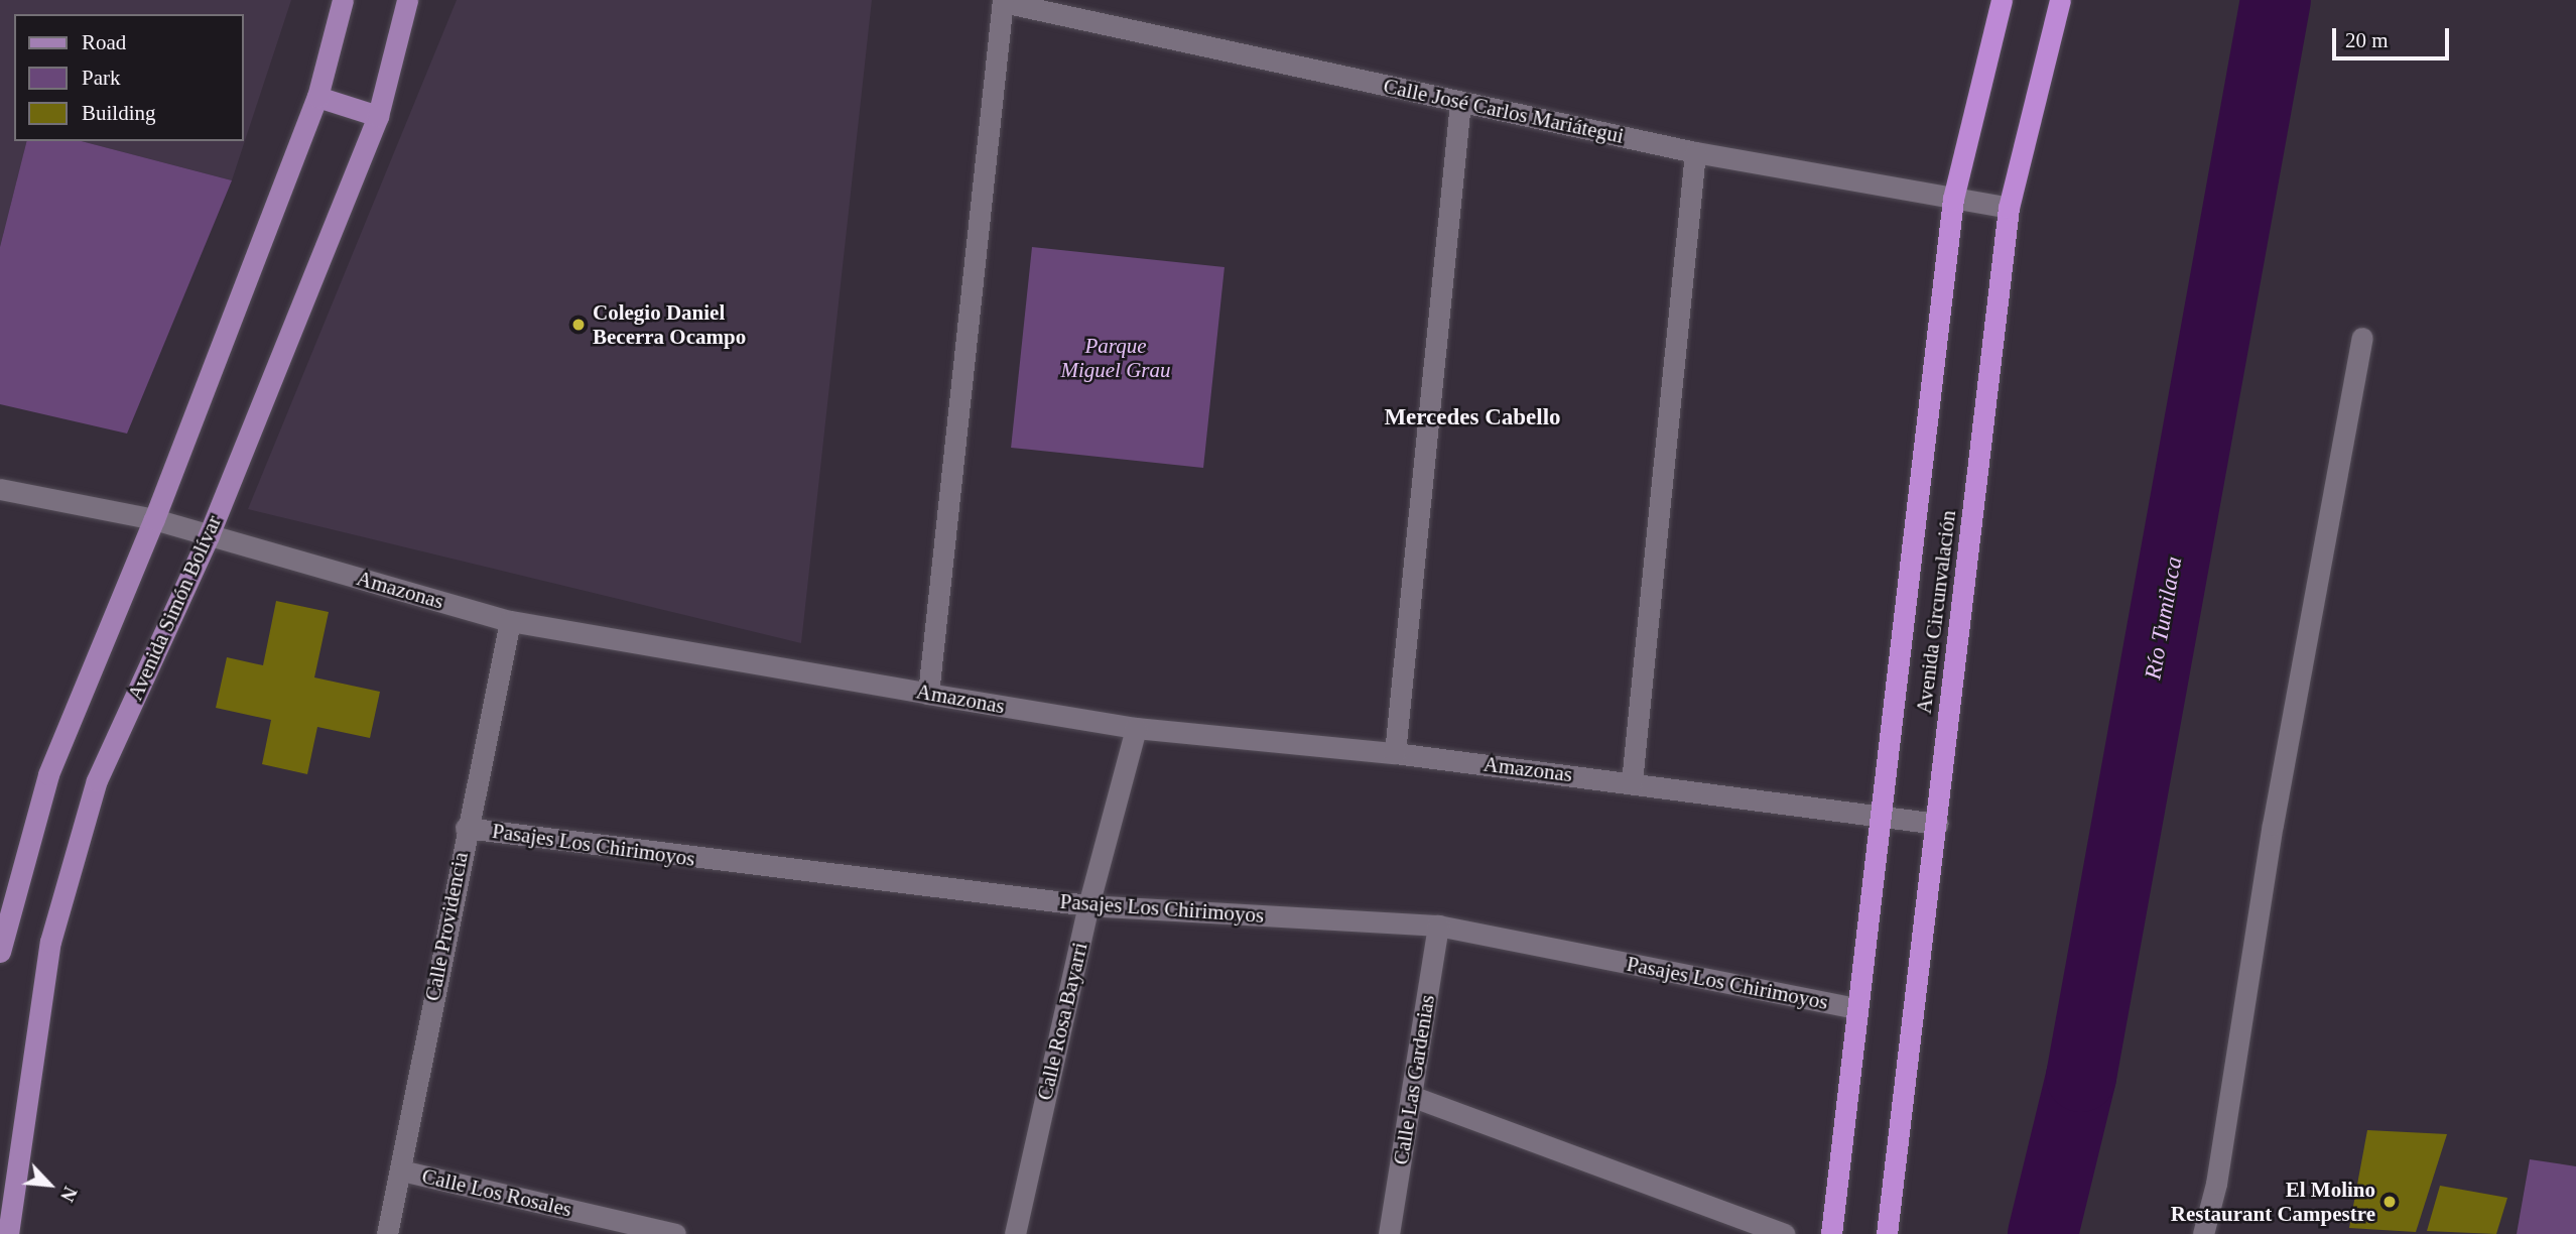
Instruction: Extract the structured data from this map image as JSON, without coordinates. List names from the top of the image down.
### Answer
{
  "streets": {
    "highway": ["Avenida Circunvalación"],
    "main road": ["Avenida Simón Bolívar"],
    "street": [
      "Calle José Carlos Mariátegui",
      "Amazonas",
      "Pasajes Los Chirimoyos",
      "Calle Providencia",
      "Calle Rosa Bayarri",
      "Calle Las Gardenias",
      "Calle Los Rosales"
    ]
  },
  "crossings": [
    ["Calle José Carlos Mariátegui", "Avenida Circunvalación"],
    ["Amazonas", "Avenida Simón Bolívar"],
    ["Amazonas", "Avenida Circunvalación"],
    ["Amazonas", "Calle Providencia"],
    ["Amazonas", "Calle Rosa Bayarri"],
    ["Avenida Circunvalación", "Pasajes Los Chirimoyos"],
    ["Pasajes Los Chirimoyos", "Calle Providencia"],
    ["Pasajes Los Chirimoyos", "Calle Rosa Bayarri"],
    ["Pasajes Los Chirimoyos", "Calle Las Gardenias"],
    ["Calle Providencia", "Calle Los Rosales"]
  ],
  "districts": ["Mercedes Cabello"],
  "water": ["Río Tumilaca"],
  "parks": ["Parque Miguel Grau"],
  "places": ["Colegio Daniel Becerra Ocampo", "El Molino Restaurant Campestre"],
  "legend": ["Road", "Park", "Building"],
  "scale_bar": "20 m",
  "north": "bottom right"
}
